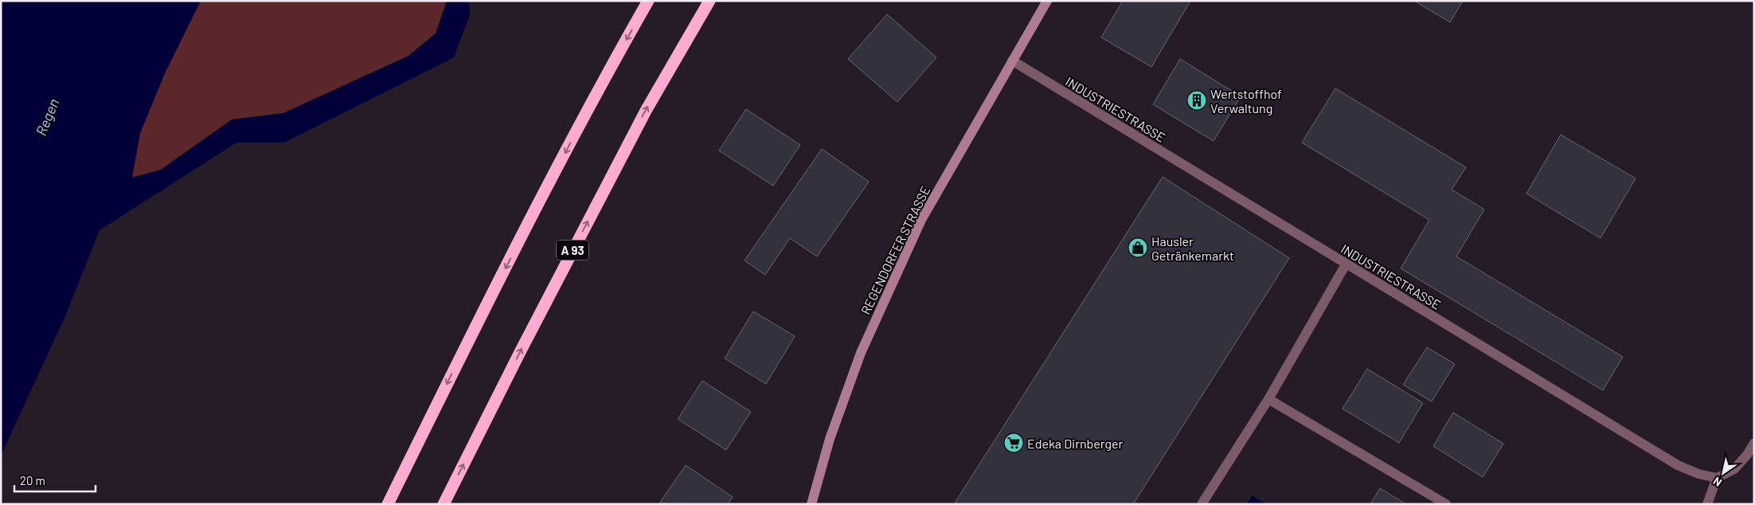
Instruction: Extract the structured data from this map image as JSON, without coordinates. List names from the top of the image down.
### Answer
{
  "streets": {
    "highway": ["A 93"],
    "street": ["INDUSTRIESTRASSE", "REGENDORFER STRASSE"]
  },
  "crossings": [
    ["INDUSTRIESTRASSE", "REGENDORFER STRASSE"]
  ],
  "water": ["Regen"],
  "places": {
    "building": ["Wertstoffhof Verwaltung"],
    "shop": ["Hausler Getränkemarkt"],
    "supermarket": ["Edeka Dirnberger"]
  },
  "scale_bar": "20 m",
  "north": "bottom left"
}
